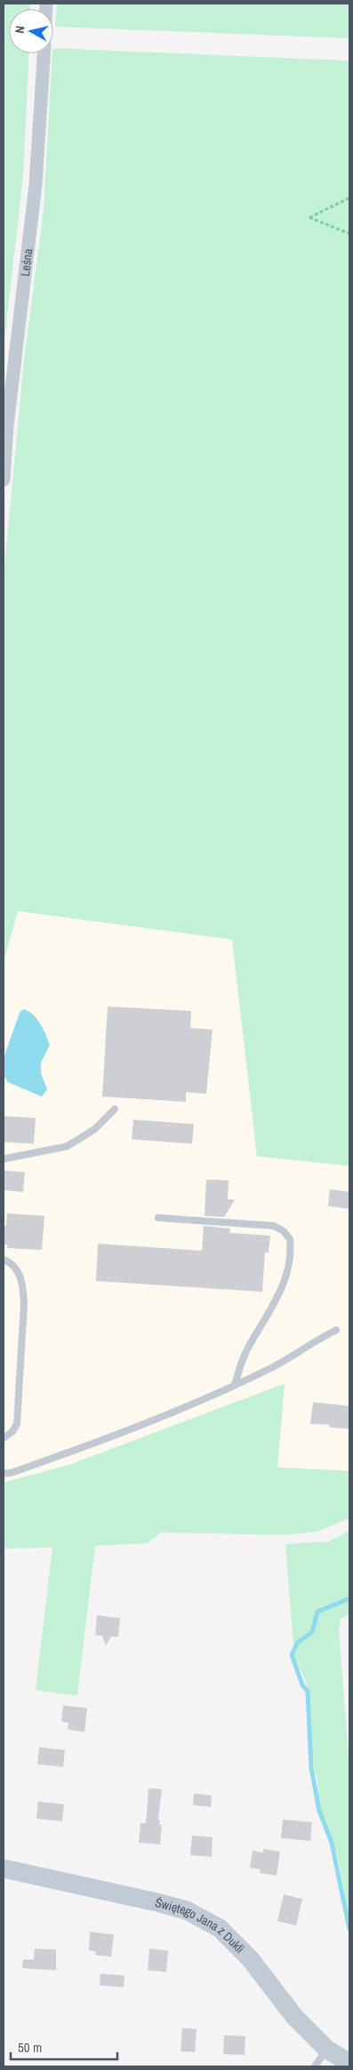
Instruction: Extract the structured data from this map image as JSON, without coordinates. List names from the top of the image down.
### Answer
{
  "streets": {
    "main road": ["Świętego Jana z Dukli"],
    "street": ["Leśna"]
  },
  "scale_bar": "50 m",
  "north": "left"
}
